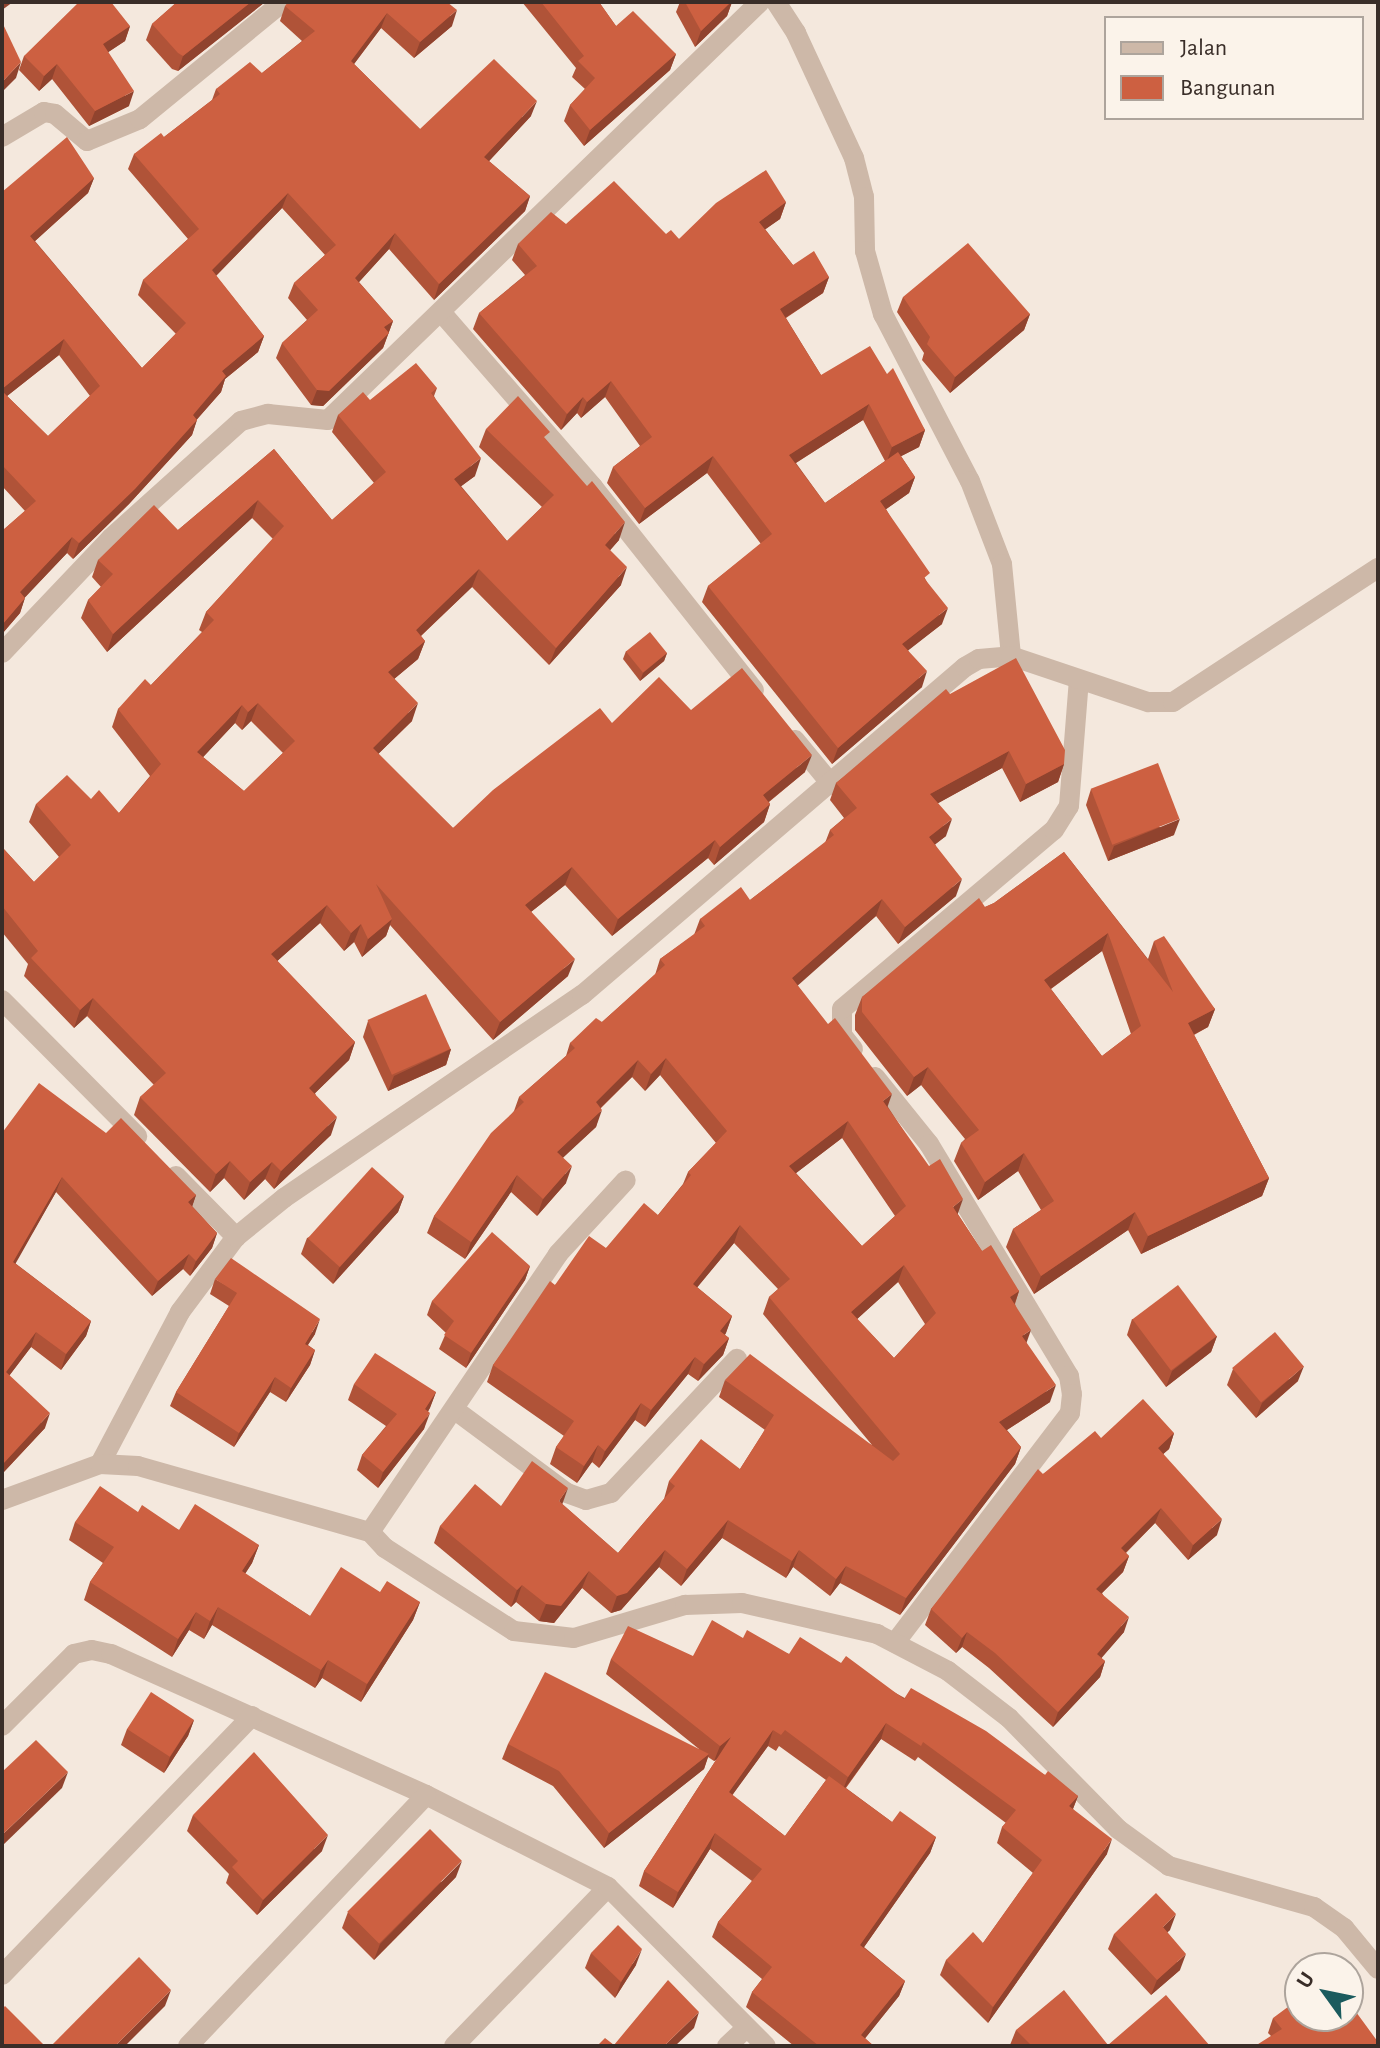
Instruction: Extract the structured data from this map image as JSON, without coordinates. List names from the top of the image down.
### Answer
{
  "legend": ["Jalan", "Bangunan"],
  "north": "top left"
}
